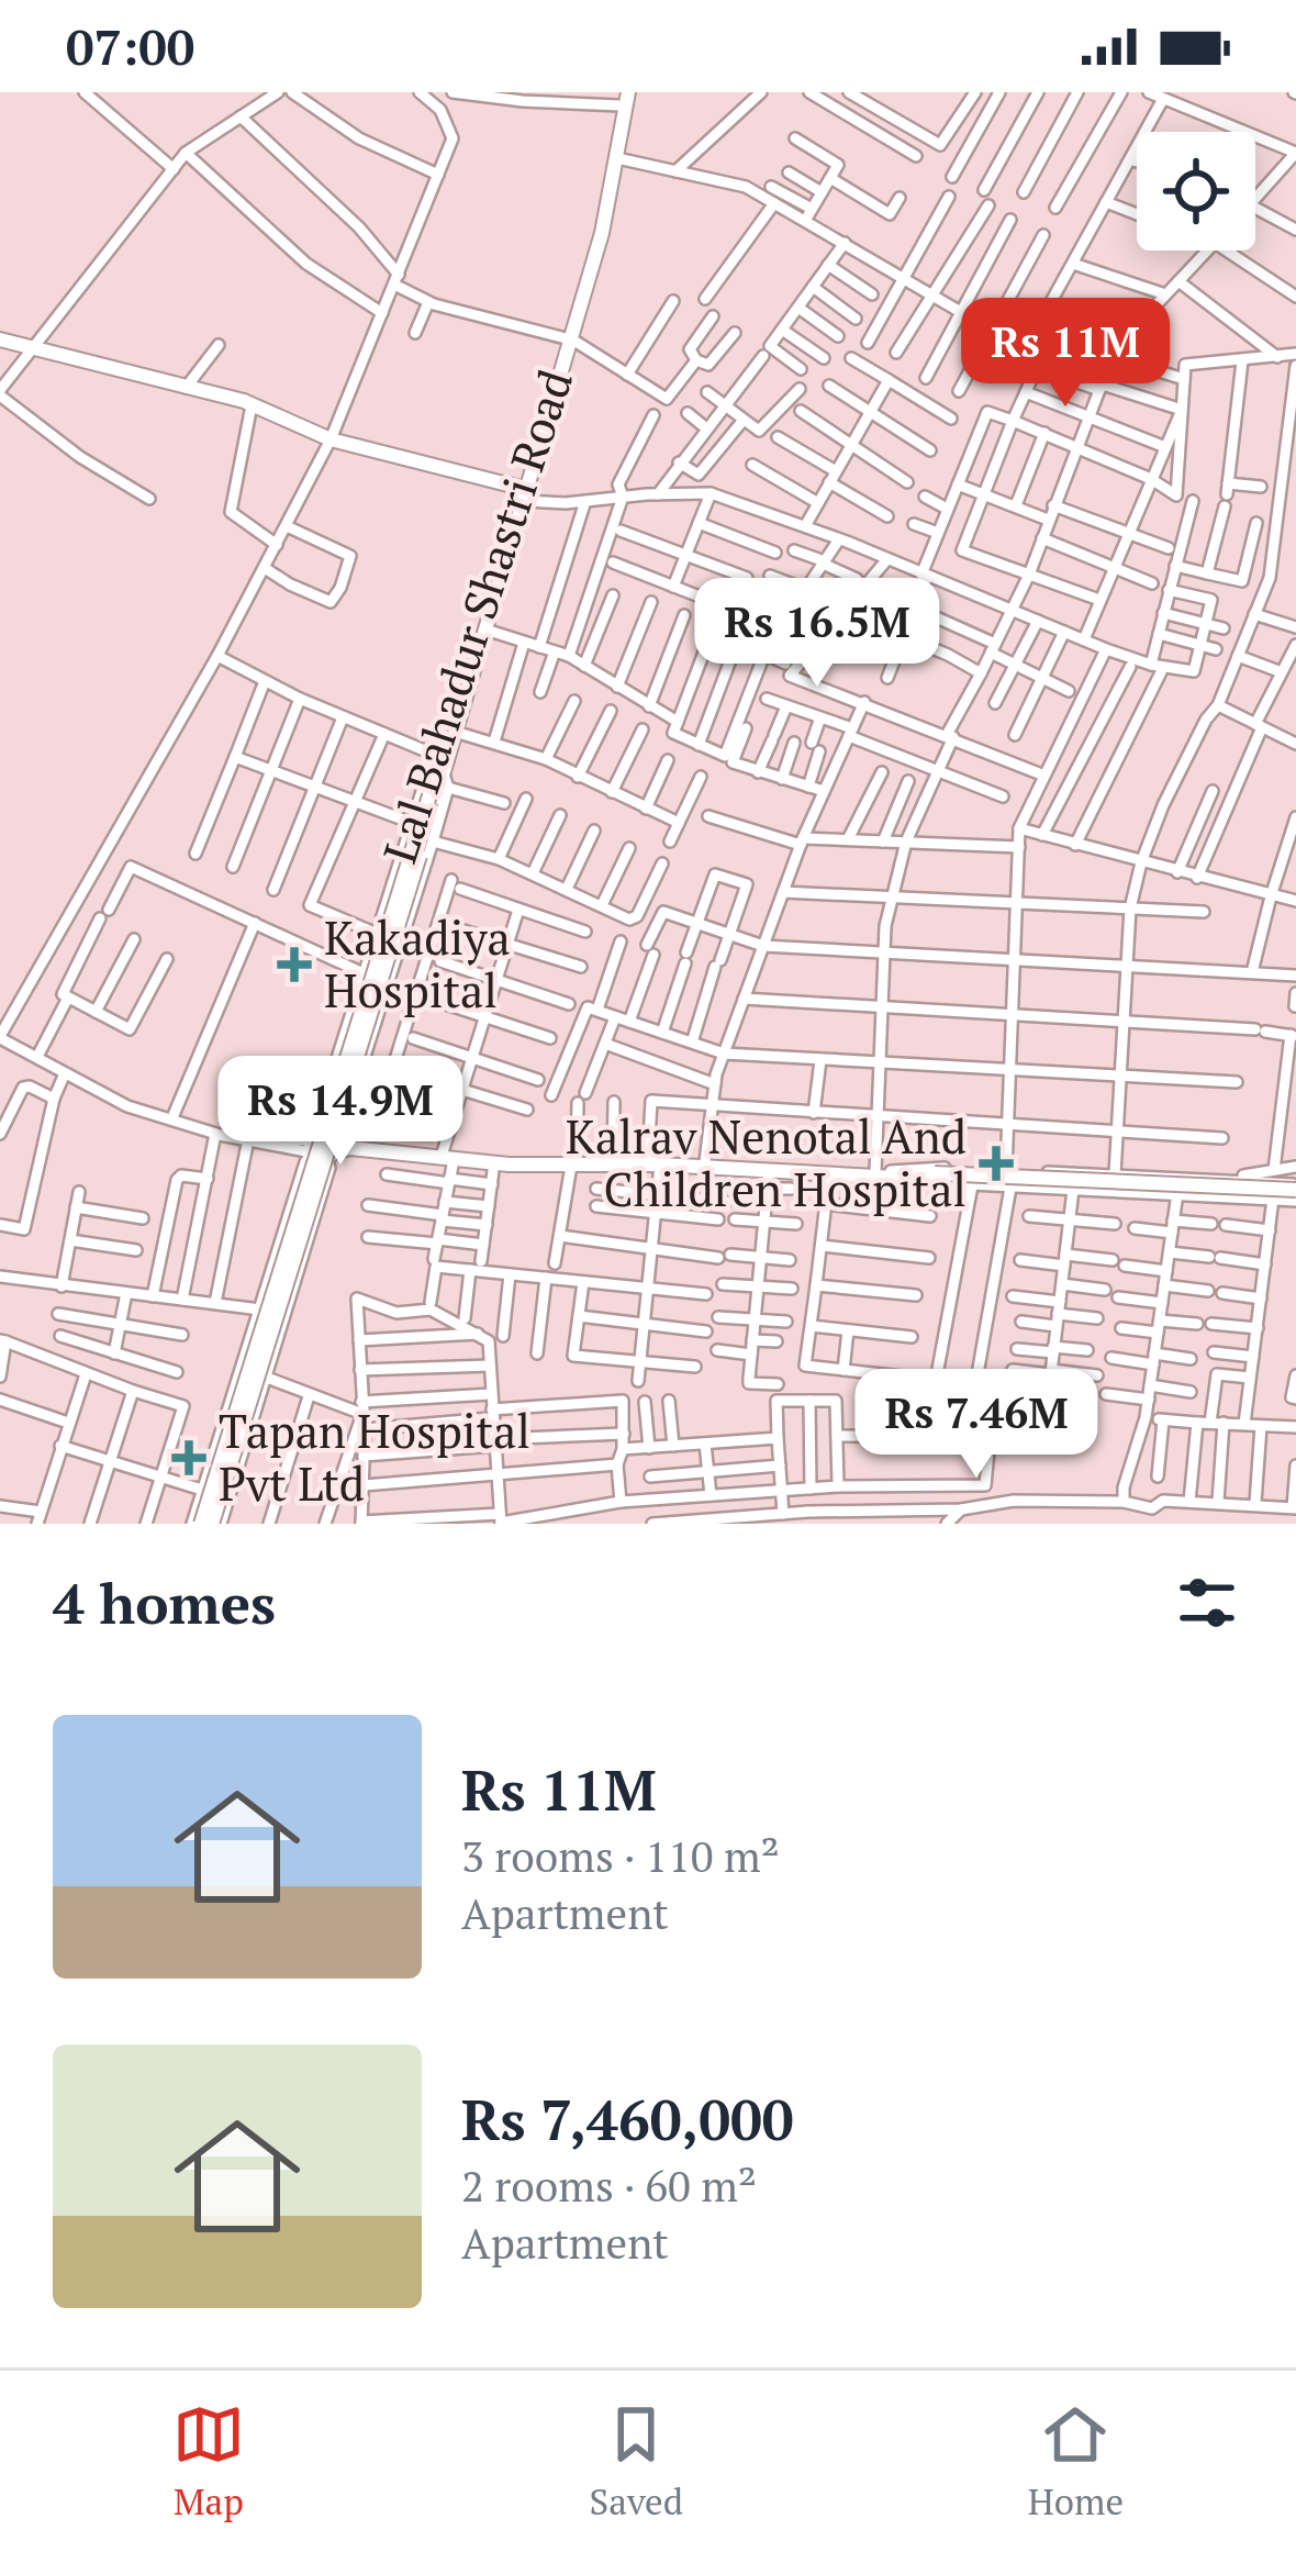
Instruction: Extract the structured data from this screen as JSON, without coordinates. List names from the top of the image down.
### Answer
{
  "streets": {
    "main road": ["Lal Bahadur Shastri Road"]
  },
  "places": {
    "health": ["Kakadiya Hospital", "Kalrav Nenotal And Children Hospital", "Tapan Hospital Pvt Ltd"]
  },
  "page": {
    "status": "07:00",
    "price": [
      "Rs 11M",
      "Rs 16.5M",
      "Rs 14.9M",
      "Rs 7.46M"
    ],
    "heading": "4 homes",
    "list": [
      {
        "name": "Rs 11M",
        "note": "3 rooms · 110 m² · Apartment"
      },
      {
        "name": "Rs 7,460,000",
        "note": "2 rooms · 60 m² · Apartment"
      }
    ],
    "tabs": ["Map", "Saved", "Home"]
  }
}
